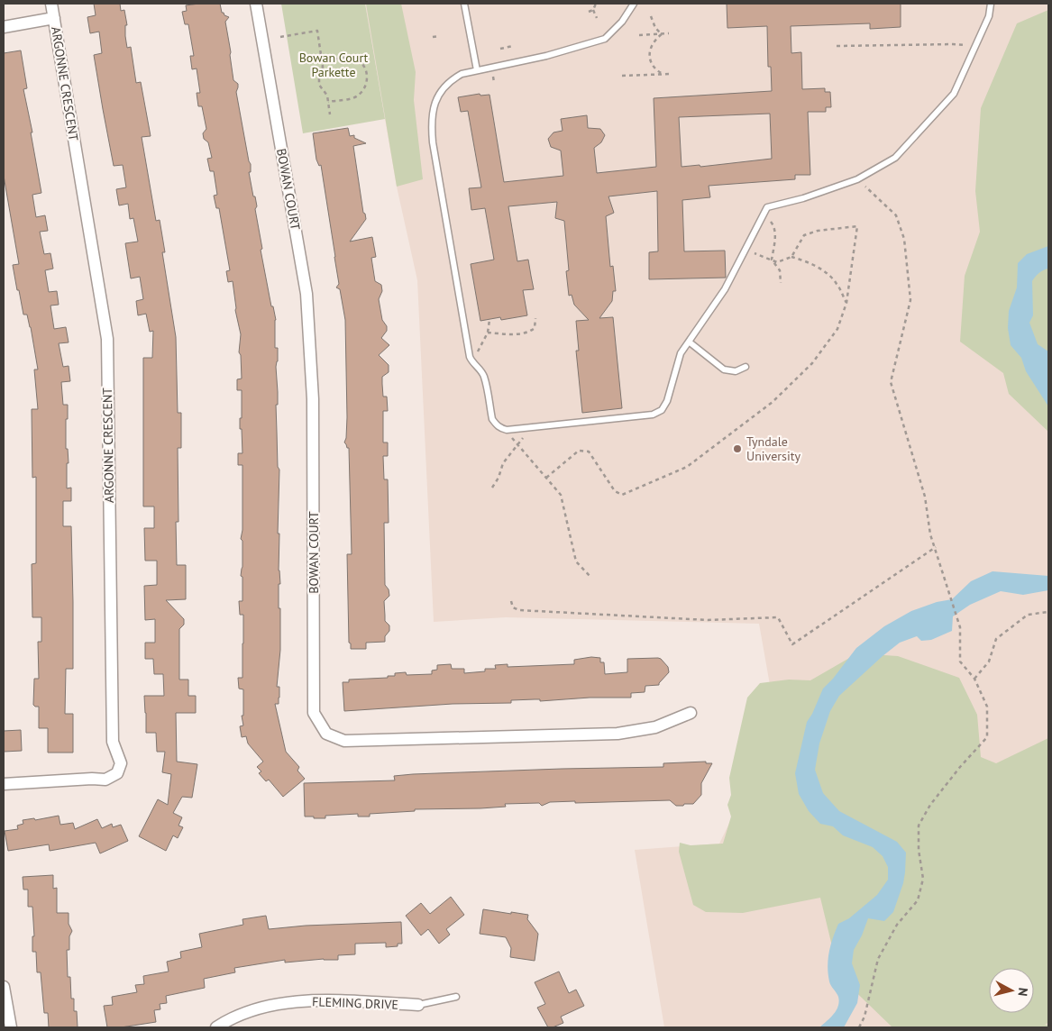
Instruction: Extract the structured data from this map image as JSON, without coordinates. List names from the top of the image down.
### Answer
{
  "streets": {
    "street": ["ARGONNE CRESCENT", "BOWAN COURT", "FLEMING DRIVE"]
  },
  "parks": ["Bowan Court Parkette"],
  "places": ["Tyndale University"],
  "north": "right"
}
